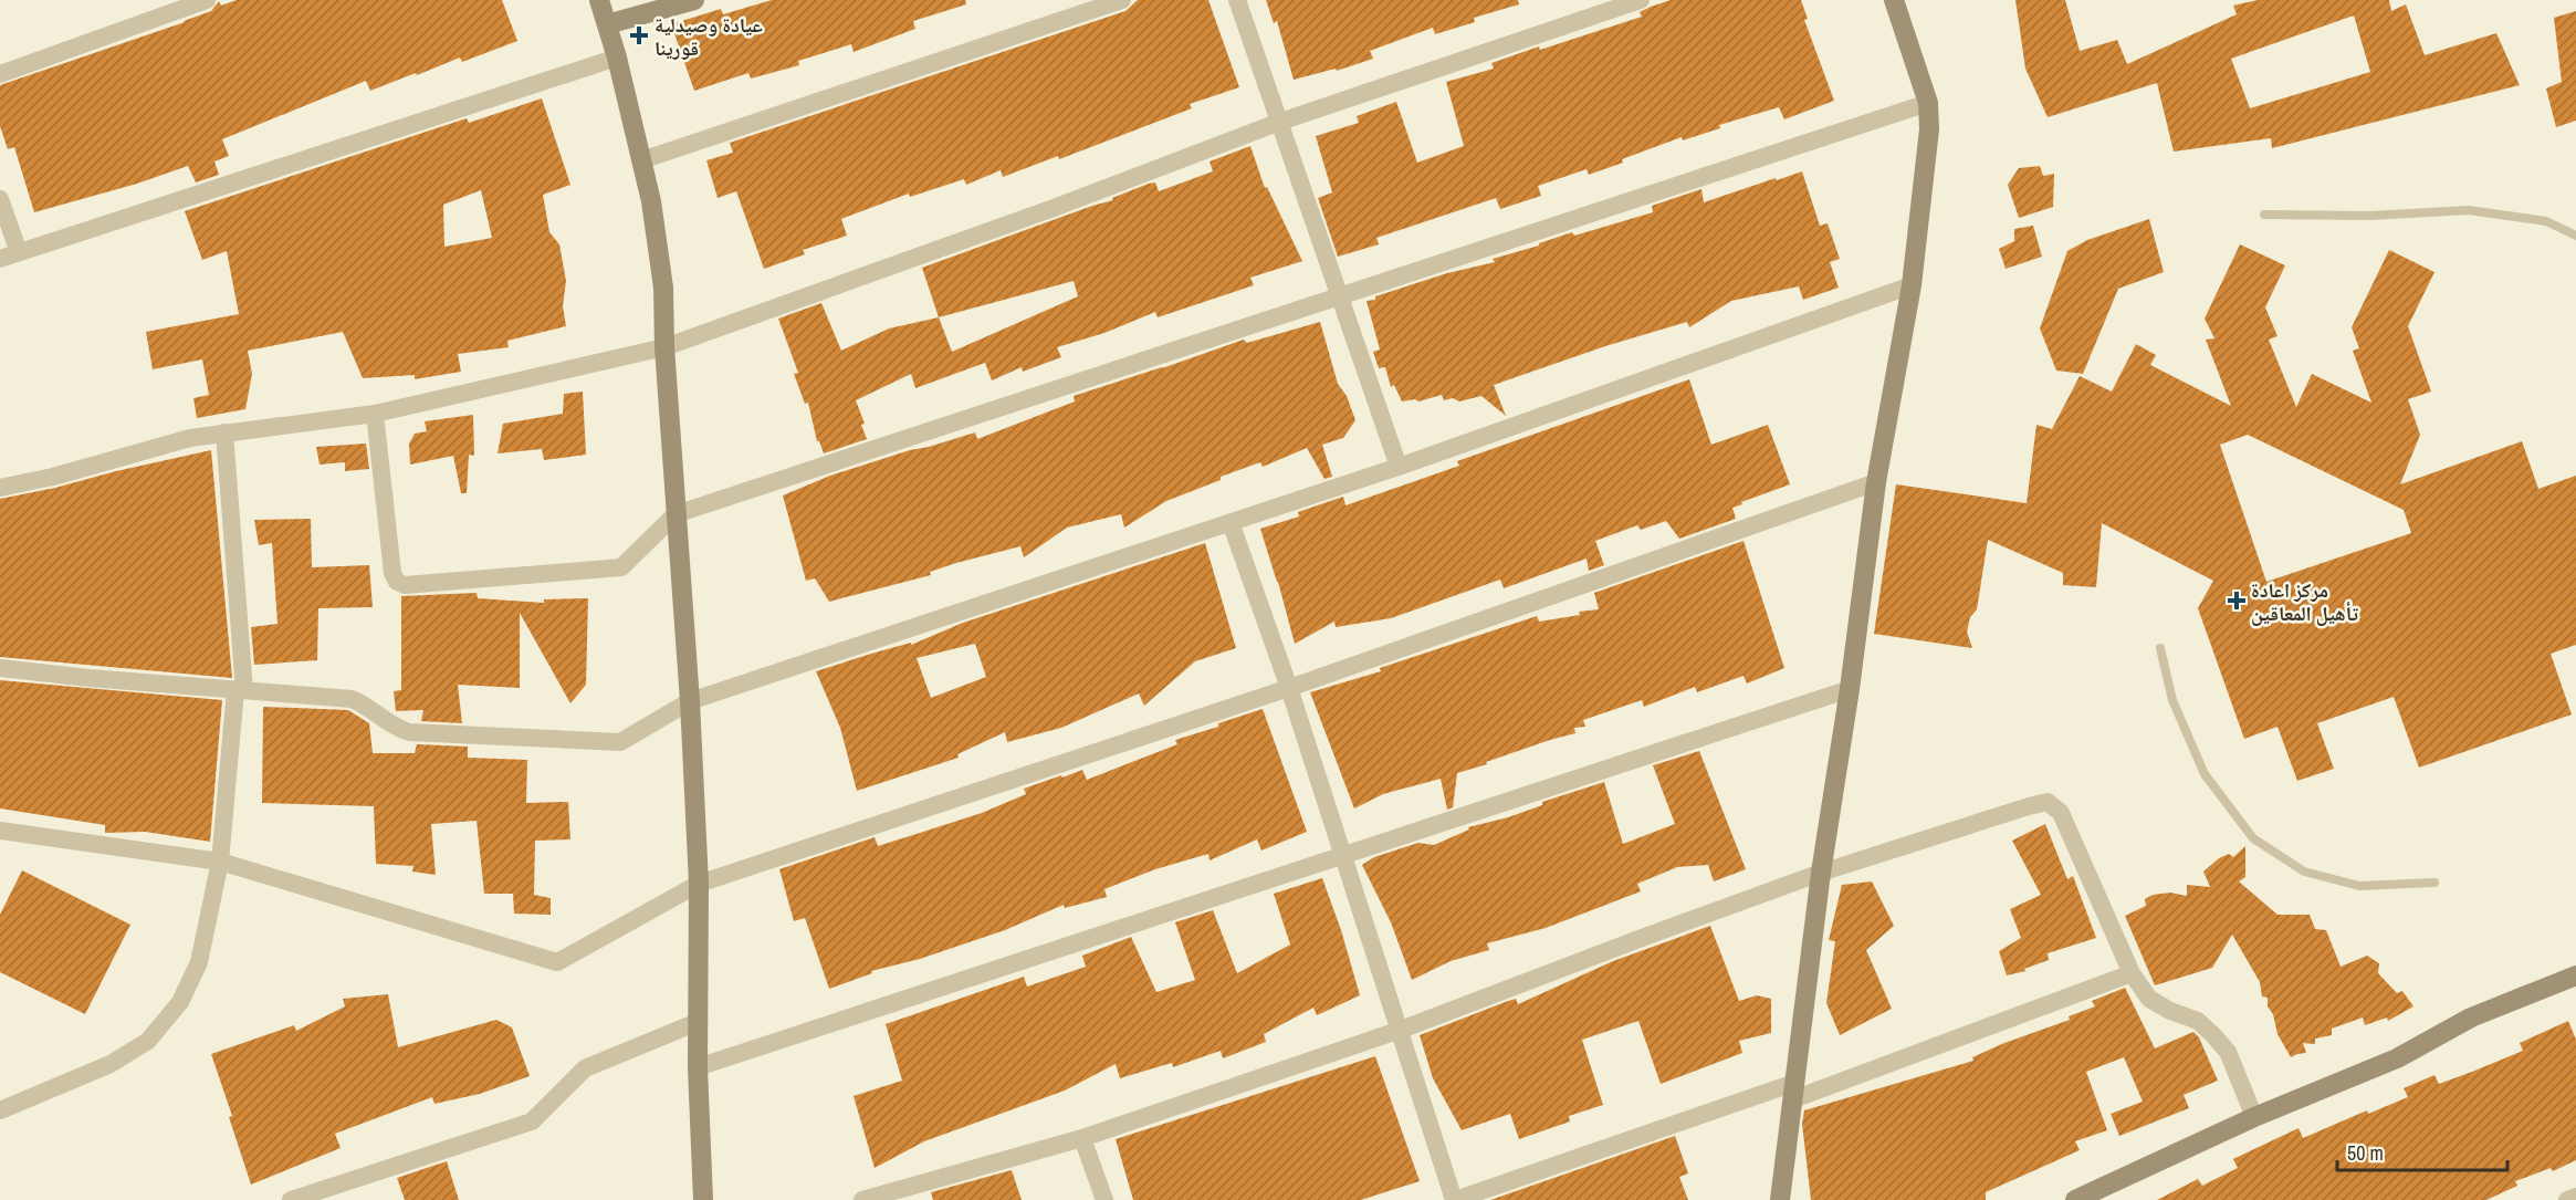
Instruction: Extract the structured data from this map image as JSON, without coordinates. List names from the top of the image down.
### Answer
{
  "places": {
    "health": ["عيادة وصيدلية قورينا", "مركز اعادة تأهيل المعاقين"]
  },
  "scale_bar": "50 m"
}
